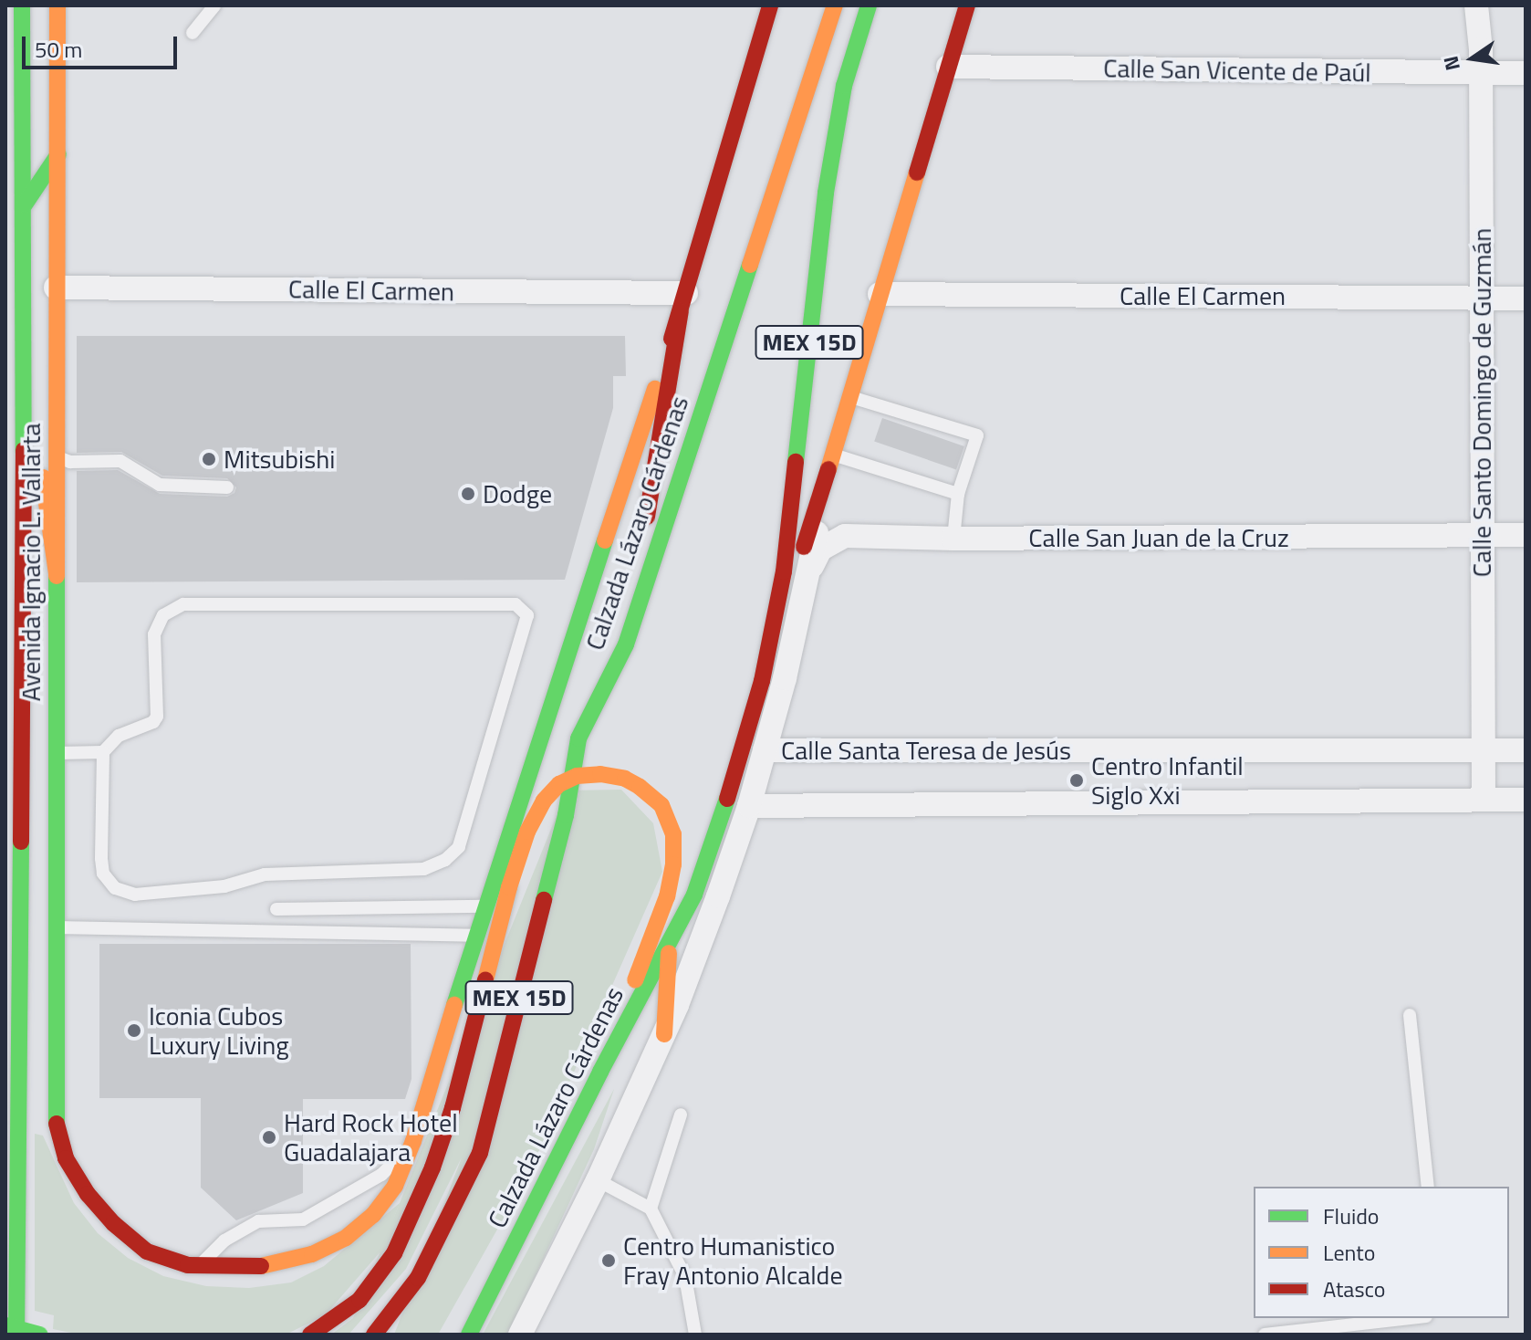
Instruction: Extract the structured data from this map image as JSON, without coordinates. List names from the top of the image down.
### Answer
{
  "streets": {
    "main road": ["MEX 15D", "Calzada Lázaro Cárdenas", "Avenida Ignacio L. Vallarta"],
    "street": [
      "Calle San Vicente de Paúl",
      "Calle El Carmen",
      "Calle Santo Domingo de Guzmán",
      "Calle San Juan de la Cruz",
      "Calle Santa Teresa de Jesús"
    ]
  },
  "crossings": [
    ["Calle San Vicente de Paúl", "Calle Santo Domingo de Guzmán"],
    ["Calle El Carmen", "Calle Santo Domingo de Guzmán"],
    ["Calle El Carmen", "Avenida Ignacio L. Vallarta"],
    ["Calle Santo Domingo de Guzmán", "Calle San Juan de la Cruz"],
    ["Calle Santo Domingo de Guzmán", "Calle Santa Teresa de Jesús"]
  ],
  "places": [
    "Mitsubishi",
    "Dodge",
    "Centro Infantil Siglo Xxi",
    "Iconia Cubos Luxury Living",
    "Hard Rock Hotel Guadalajara",
    "Centro Humanistico Fray Antonio Alcalde"
  ],
  "legend": ["Fluido", "Lento", "Atasco"],
  "scale_bar": "50 m",
  "north": "left"
}
